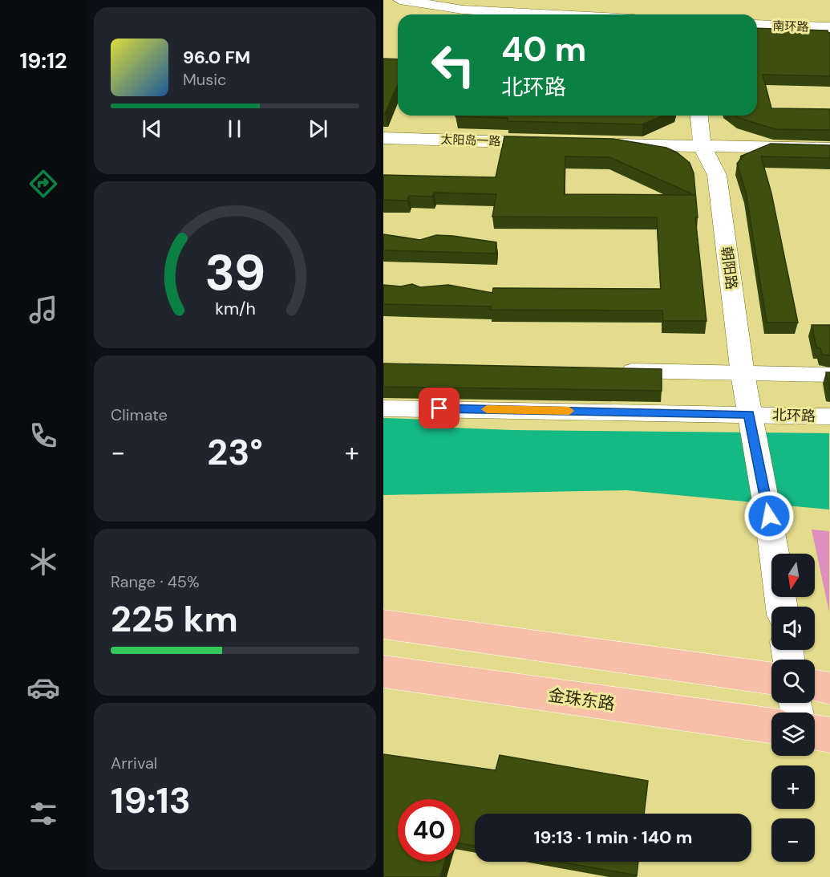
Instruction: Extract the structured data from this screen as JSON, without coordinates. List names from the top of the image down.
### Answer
{
  "streets": {
    "highway": ["金珠东路"],
    "street": [
      "南环路",
      "太阳岛一路",
      "朝阳路",
      "北环路"
    ]
  },
  "crossings": [
    ["朝阳路", "北环路"]
  ],
  "north": "bottom",
  "page": {
    "tabs": "19:12",
    "turn": ["40 m", "北环路"],
    "song": ["96.0 FM", "Music"],
    "tile": [
      "Climate",
      ["Range · 45%", "225 km"],
      ["Arrival", "19:13"]
    ],
    "heat": ["−", "23°", "+"],
    "map_buttons": ["+", "−"],
    "limit": "40",
    "trip": "19:13 · 1 min · 140 m",
    "gauge": ["39", "km/h"]
  }
}
